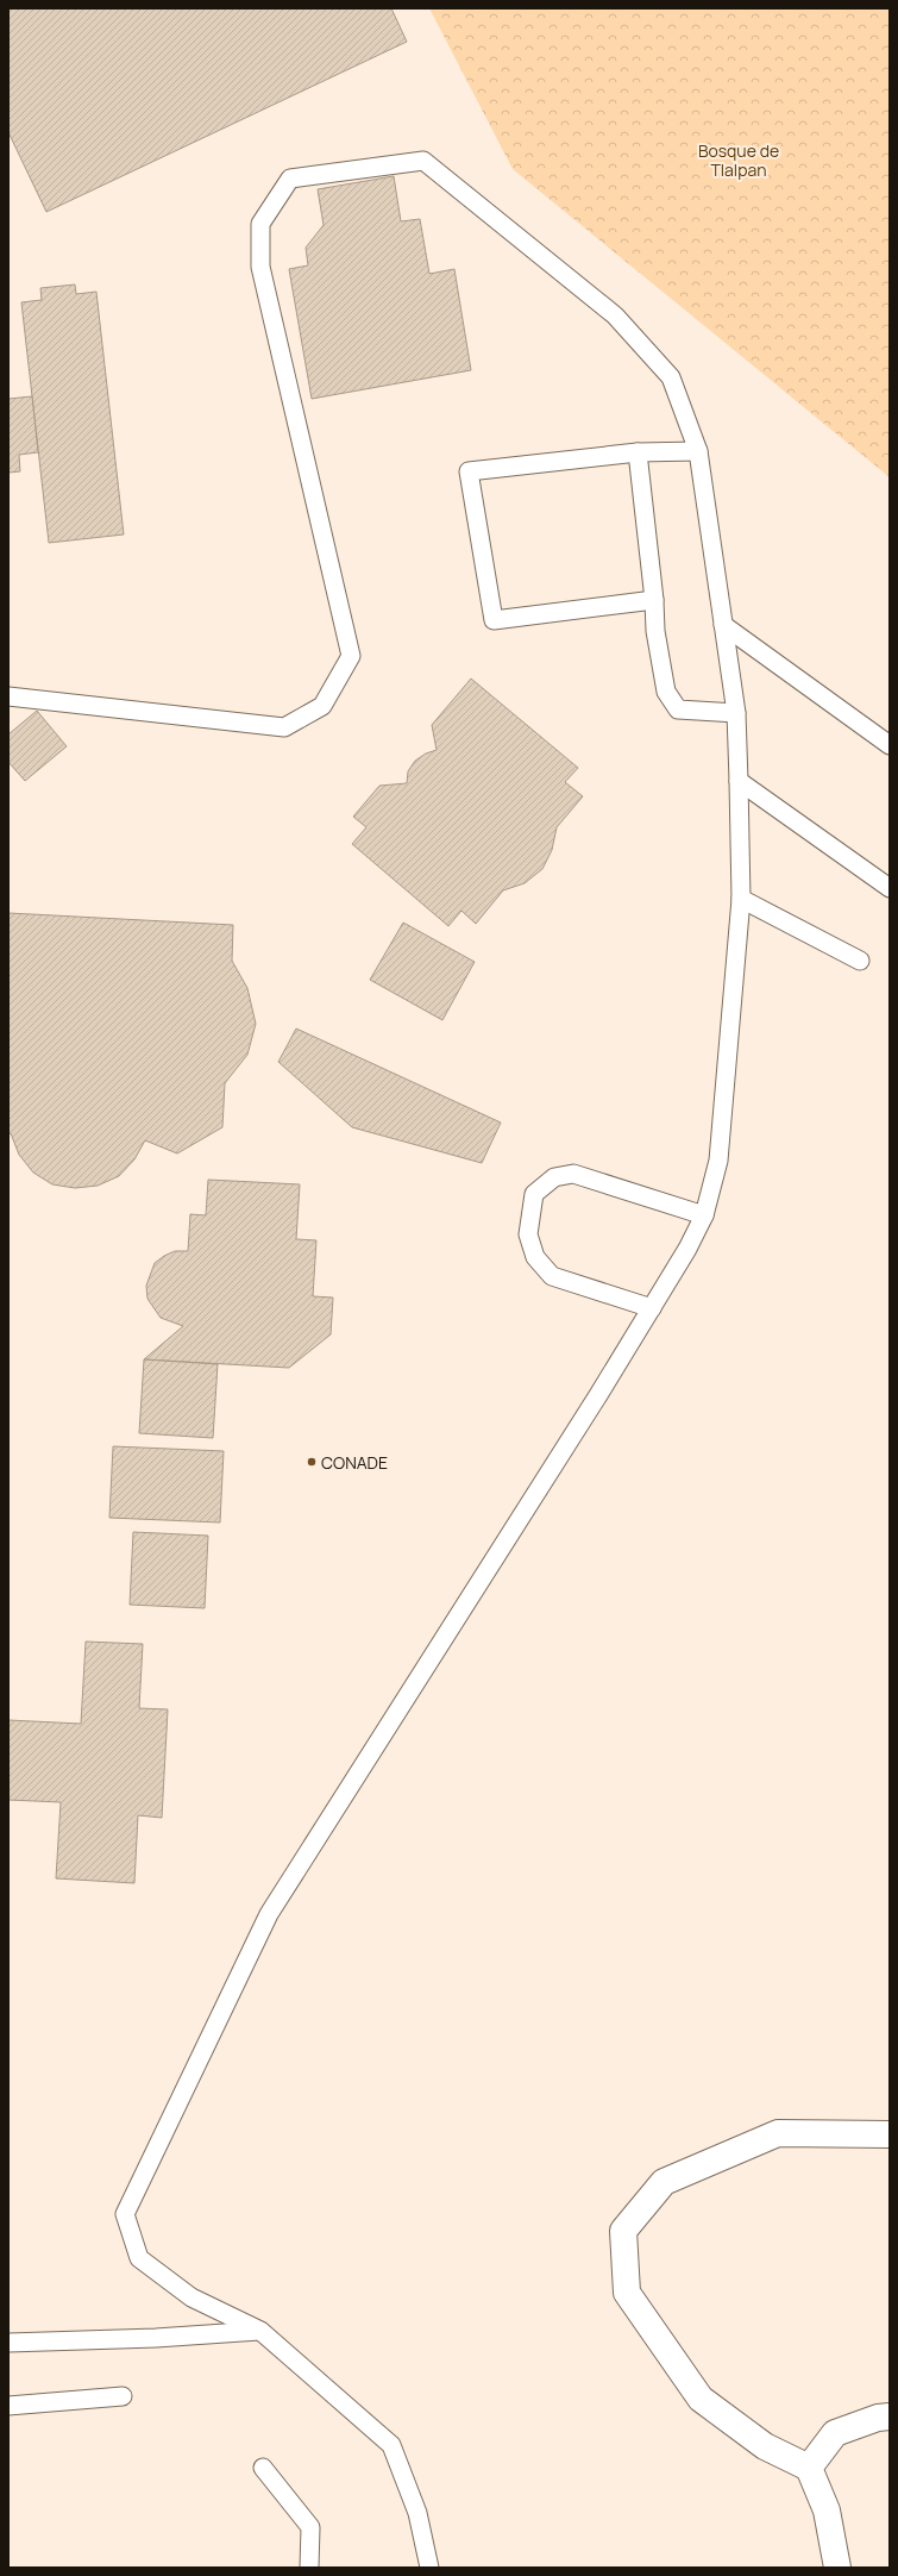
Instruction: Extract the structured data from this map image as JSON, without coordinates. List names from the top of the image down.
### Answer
{
  "parks": ["Bosque de Tlalpan"],
  "places": ["CONADE"]
}
